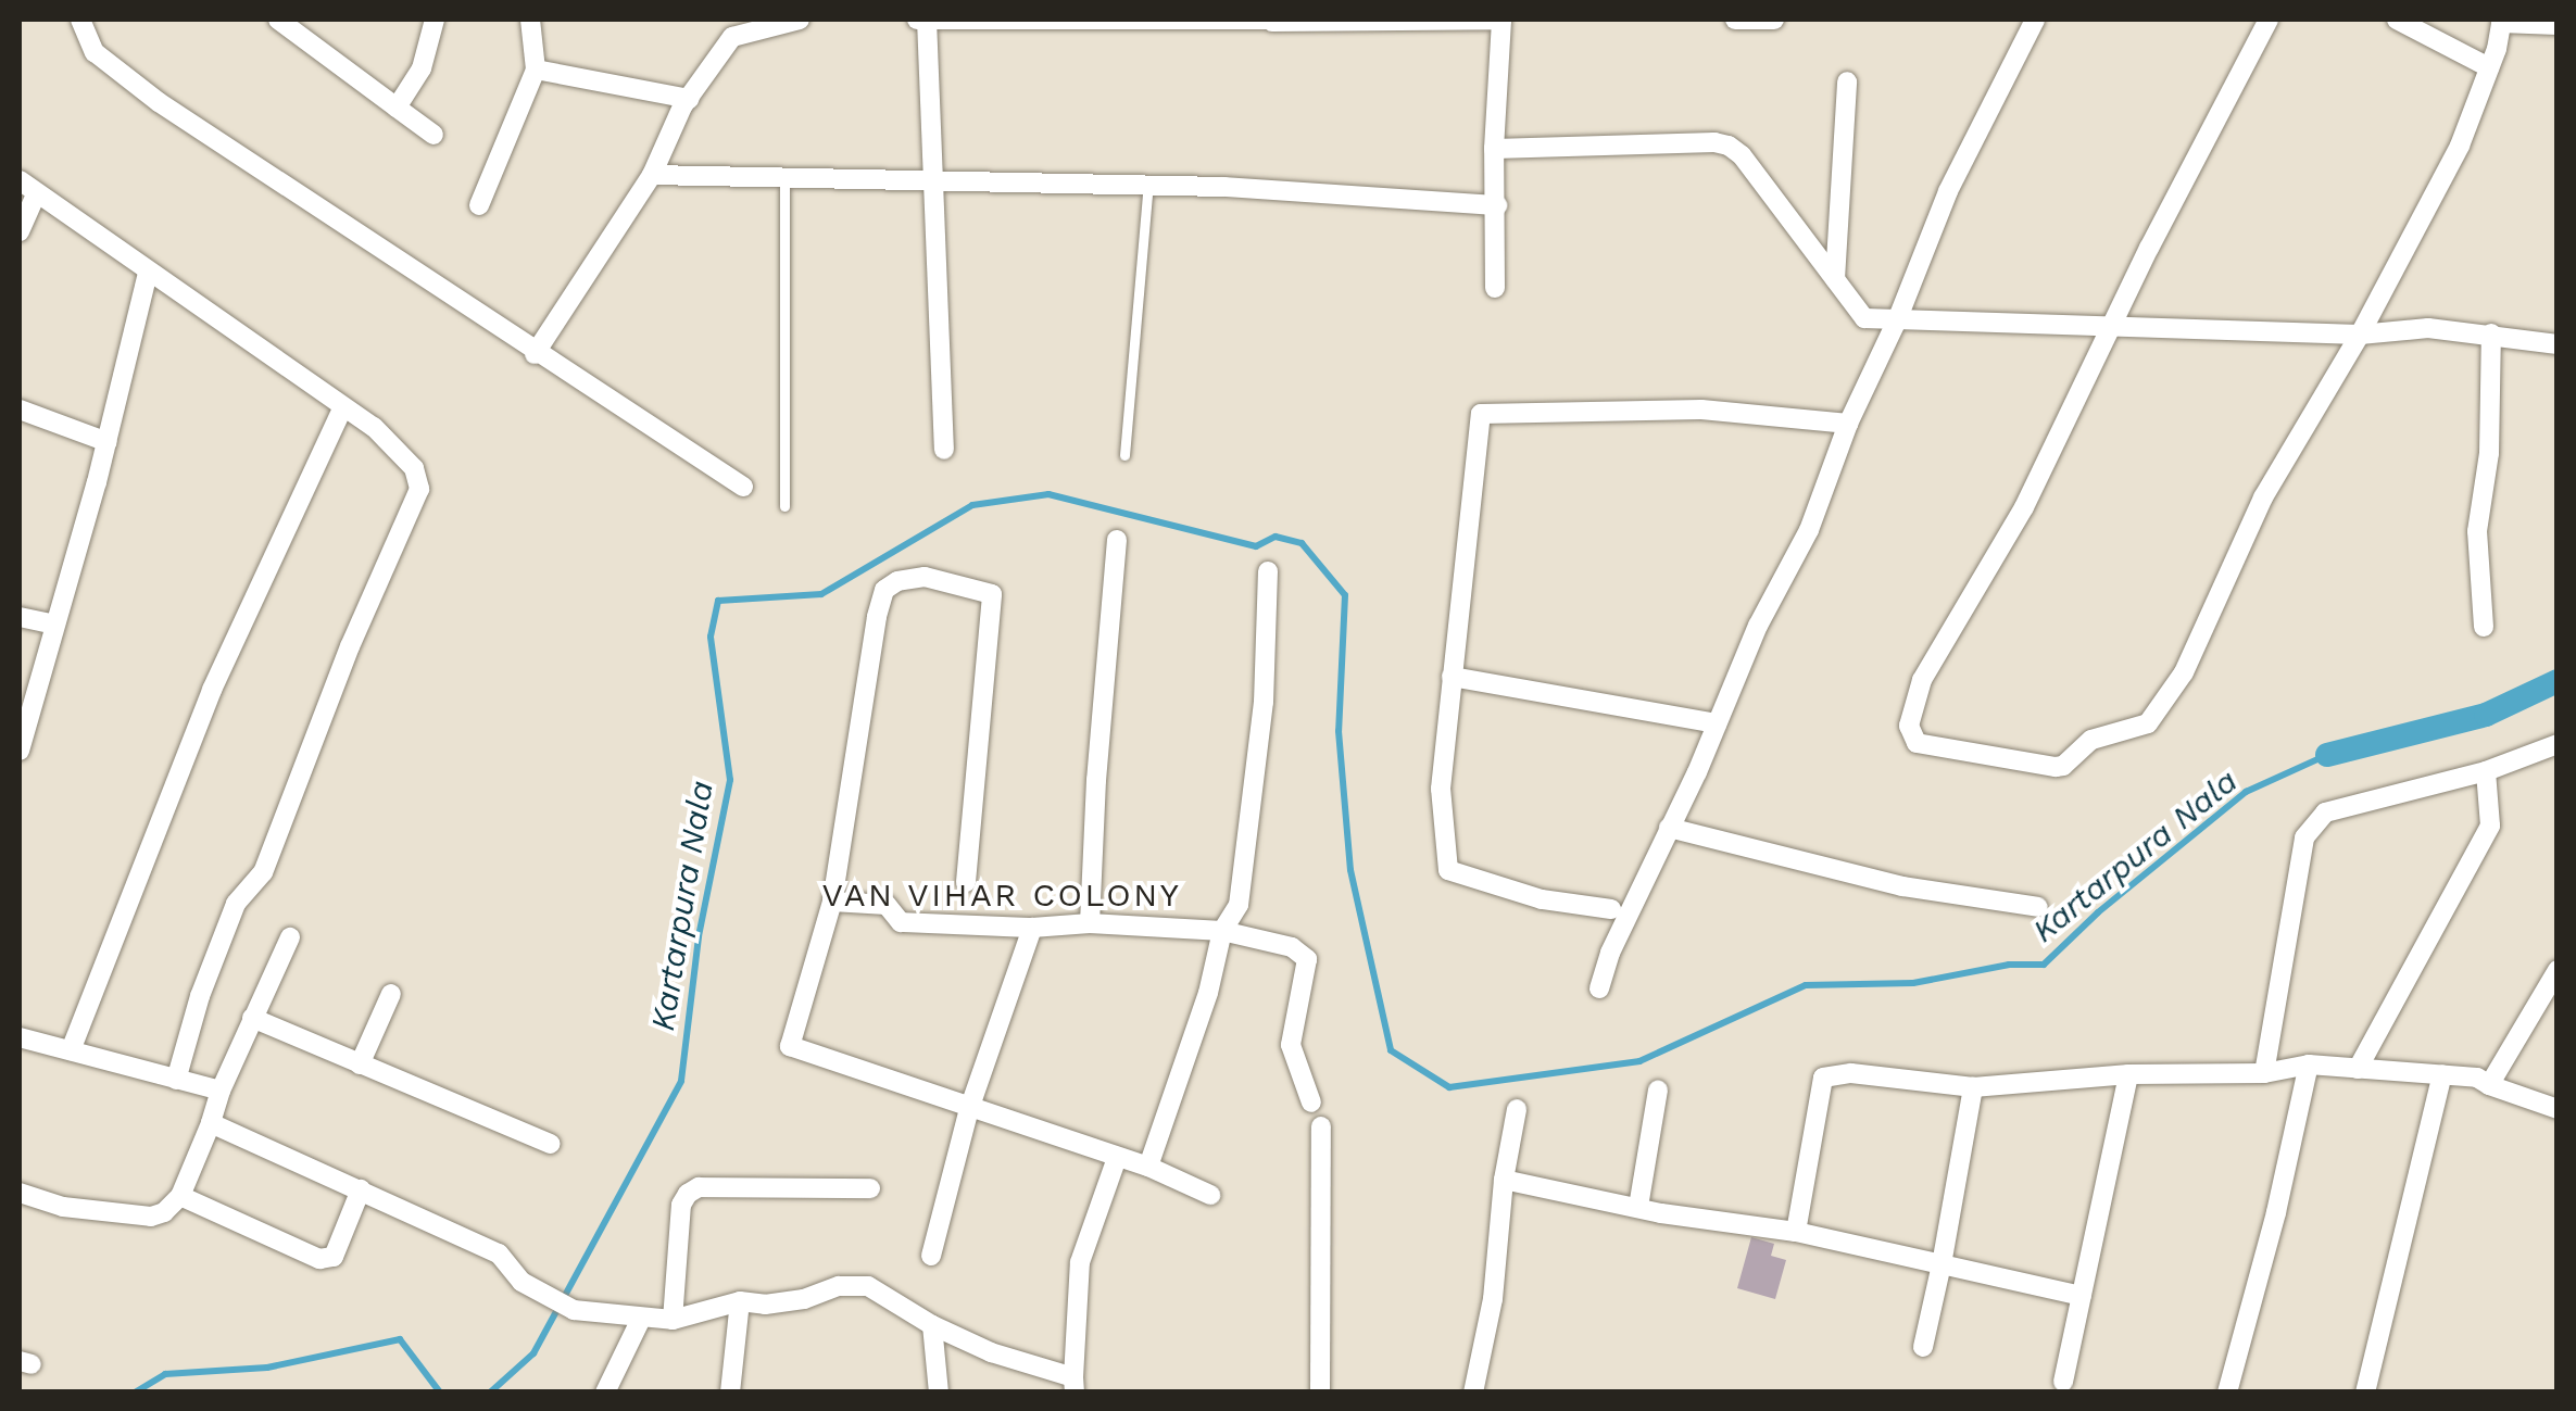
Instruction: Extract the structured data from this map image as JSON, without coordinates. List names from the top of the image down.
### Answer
{
  "districts": ["VAN VIHAR COLONY"],
  "water": ["Kartarpura Nala"]
}
